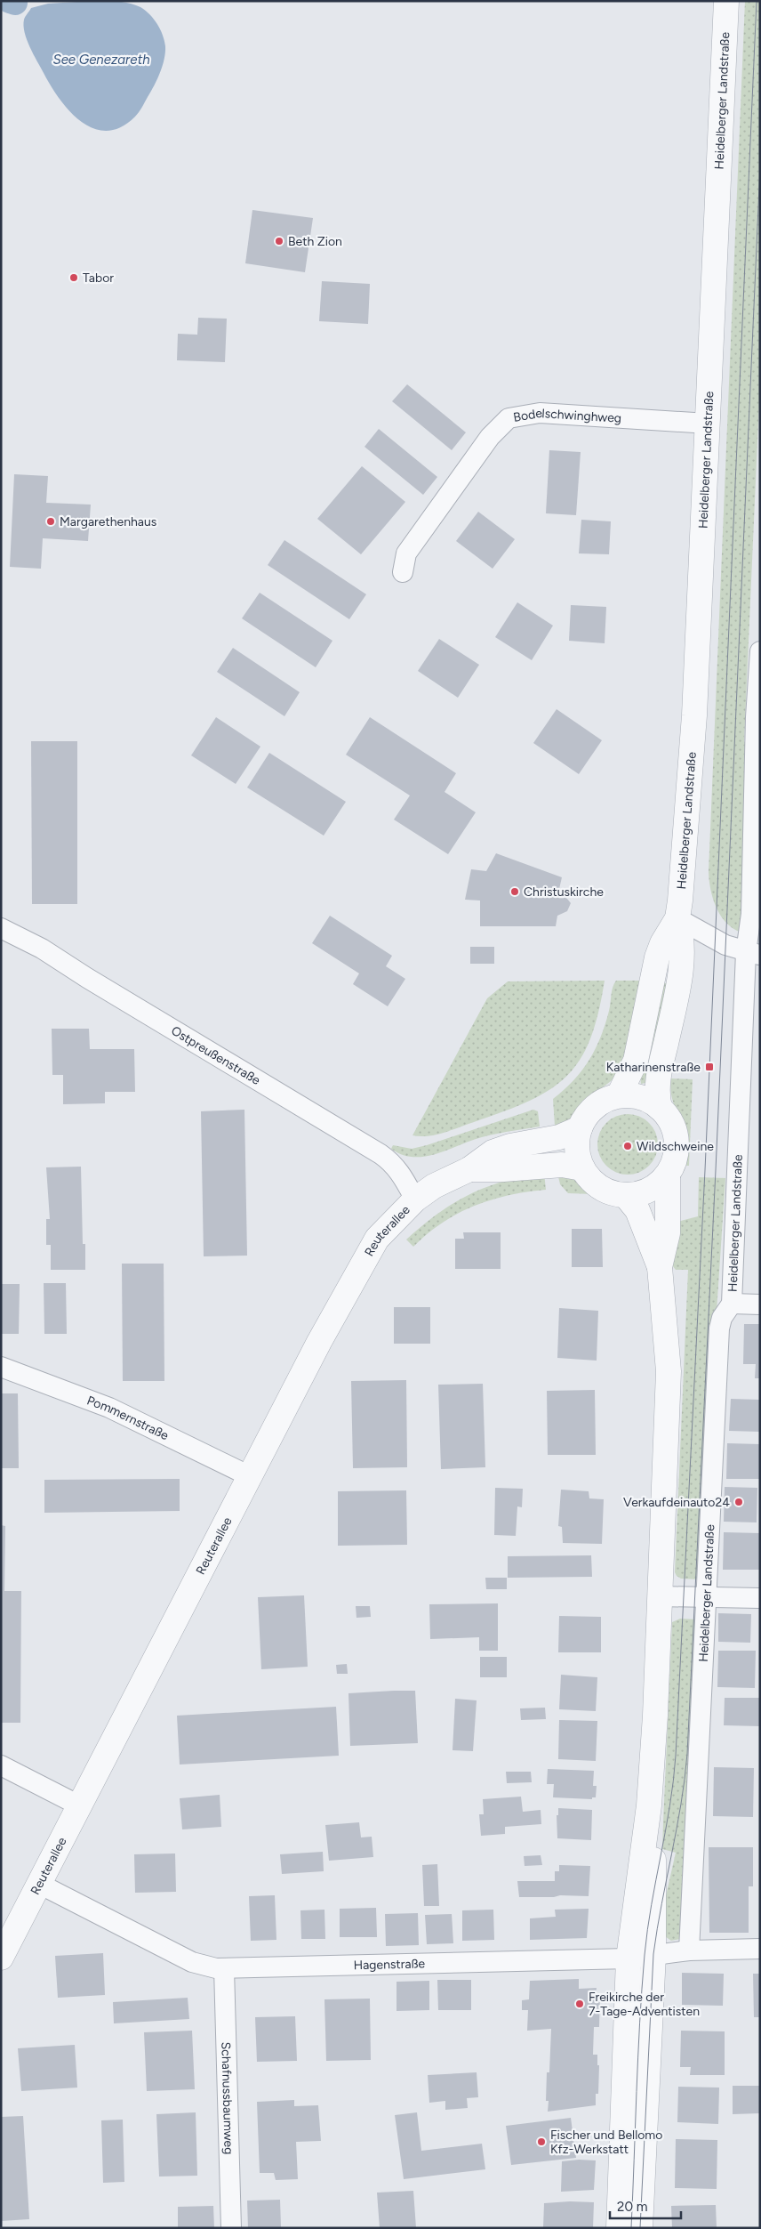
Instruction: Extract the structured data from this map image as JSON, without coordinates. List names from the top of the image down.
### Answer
{
  "streets": {
    "street": [
      "Heidelberger Landstraße",
      "Bodelschwinghweg",
      "Ostpreußenstraße",
      "Reuterallee",
      "Pommernstraße",
      "Hagenstraße",
      "Schafnussbaumweg"
    ]
  },
  "crossings": [
    ["Heidelberger Landstraße", "Bodelschwinghweg"],
    ["Heidelberger Landstraße", "Reuterallee"],
    ["Heidelberger Landstraße", "Hagenstraße"],
    ["Ostpreußenstraße", "Reuterallee"],
    ["Reuterallee", "Pommernstraße"],
    ["Reuterallee", "Hagenstraße"],
    ["Hagenstraße", "Schafnussbaumweg"]
  ],
  "water": ["See Genezareth"],
  "places": {
    "other": [
      "Beth Zion",
      "Tabor",
      "Margarethenhaus",
      "Christuskirche",
      "Wildschweine",
      "Verkaufdeinauto24",
      "Freikirche der 7-Tage-Adventisten",
      "Fischer und Bellomo Kfz-Werkstatt"
    ],
    "transit": ["Katharinenstraße"]
  },
  "scale_bar": "20 m"
}
